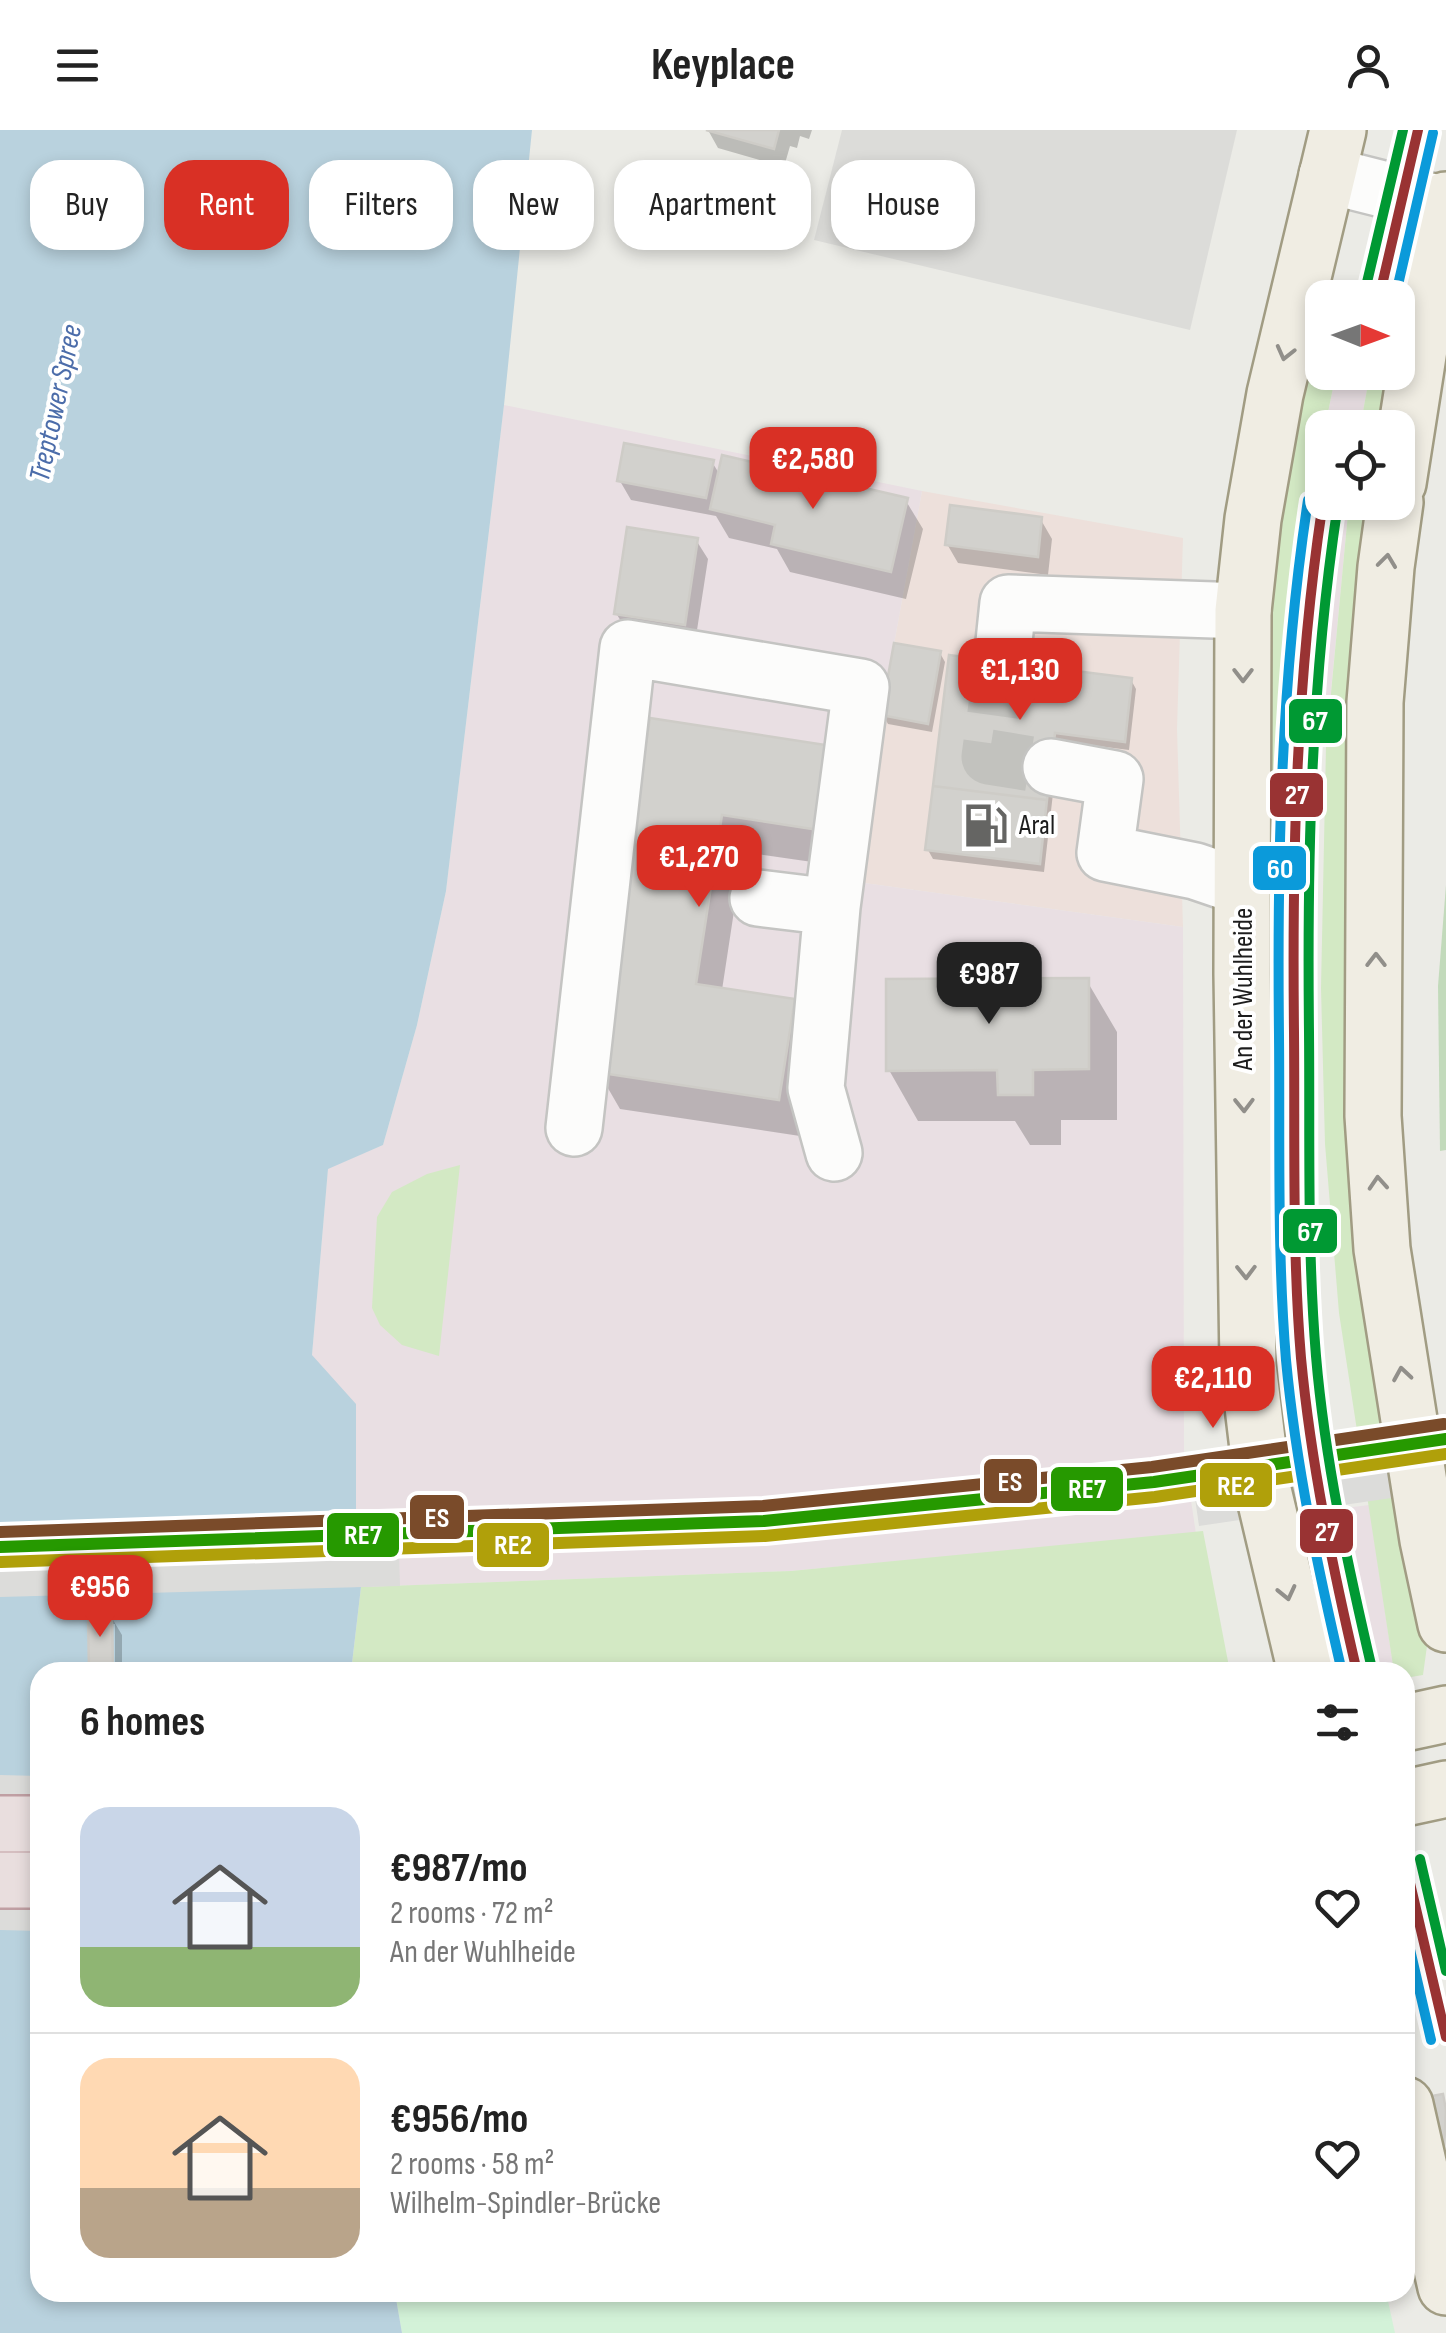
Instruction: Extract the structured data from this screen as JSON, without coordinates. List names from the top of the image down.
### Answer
{
  "streets": {
    "main road": ["An der Wuhlheide"]
  },
  "water": ["Treptower Spree"],
  "places": {
    "fuel station": ["Aral"]
  },
  "lines": [
    "transit line 27",
    "transit line 67",
    "transit line 60",
    "transit line ES",
    "transit line RE7",
    "transit line RE2"
  ],
  "north": "right",
  "page": {
    "header": "Keyplace",
    "chip": [
      "Buy",
      "Rent",
      "Filters",
      "New",
      "Apartment",
      "House"
    ],
    "price": [
      "€2,580",
      "€1,130",
      "€1,270",
      "€987",
      "€2,110",
      "€956"
    ],
    "heading": "6 homes",
    "list": [
      {
        "name": "€987/mo",
        "note": "2 rooms · 72 m² · An der Wuhlheide"
      },
      {
        "name": "€956/mo",
        "note": "2 rooms · 58 m² · Wilhelm-Spindler-Brücke"
      }
    ]
  }
}
